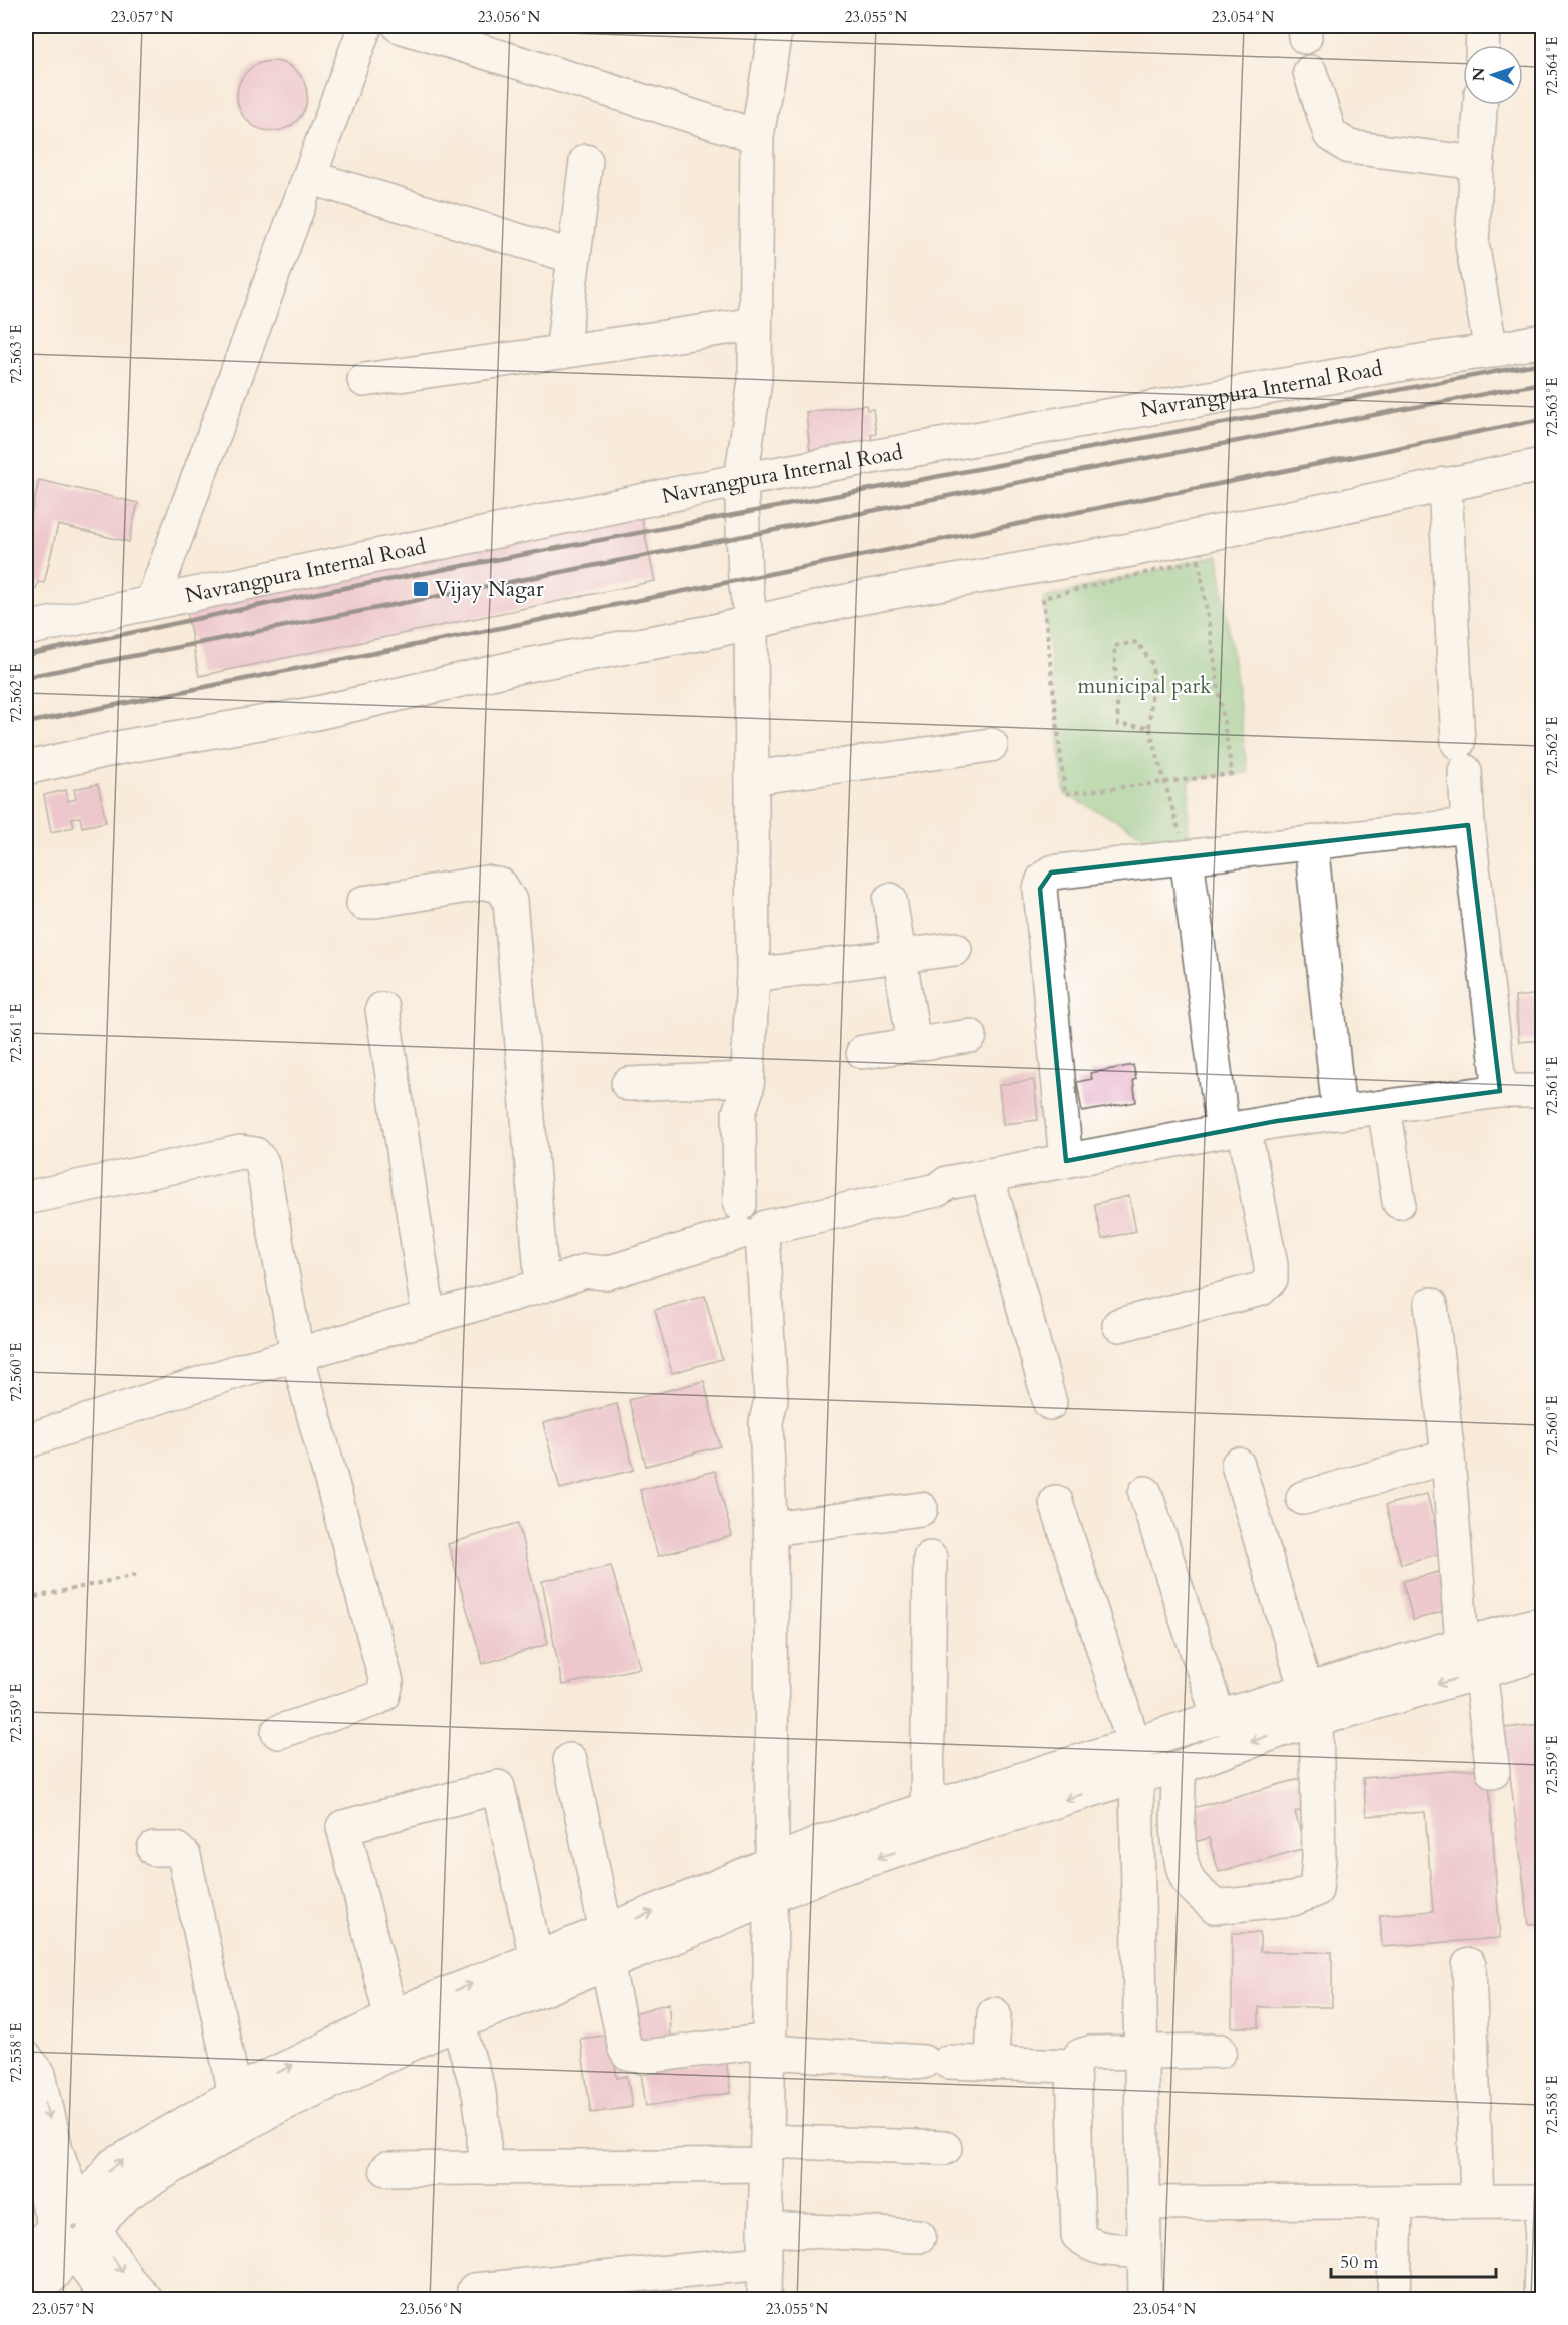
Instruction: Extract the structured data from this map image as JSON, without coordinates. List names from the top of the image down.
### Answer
{
  "streets": {
    "street": ["Navrangpura Internal Road"]
  },
  "parks": ["municipal park"],
  "places": {
    "transit": ["Vijay Nagar"]
  },
  "scale_bar": "50 m",
  "north": "left",
  "coordinates": [
    "23.057°N",
    "23.056°N",
    "23.055°N",
    "23.054°N",
    "72.564°E",
    "72.563°E",
    "72.562°E",
    "72.561°E",
    "72.560°E",
    "72.559°E",
    "72.558°E"
  ]
}
